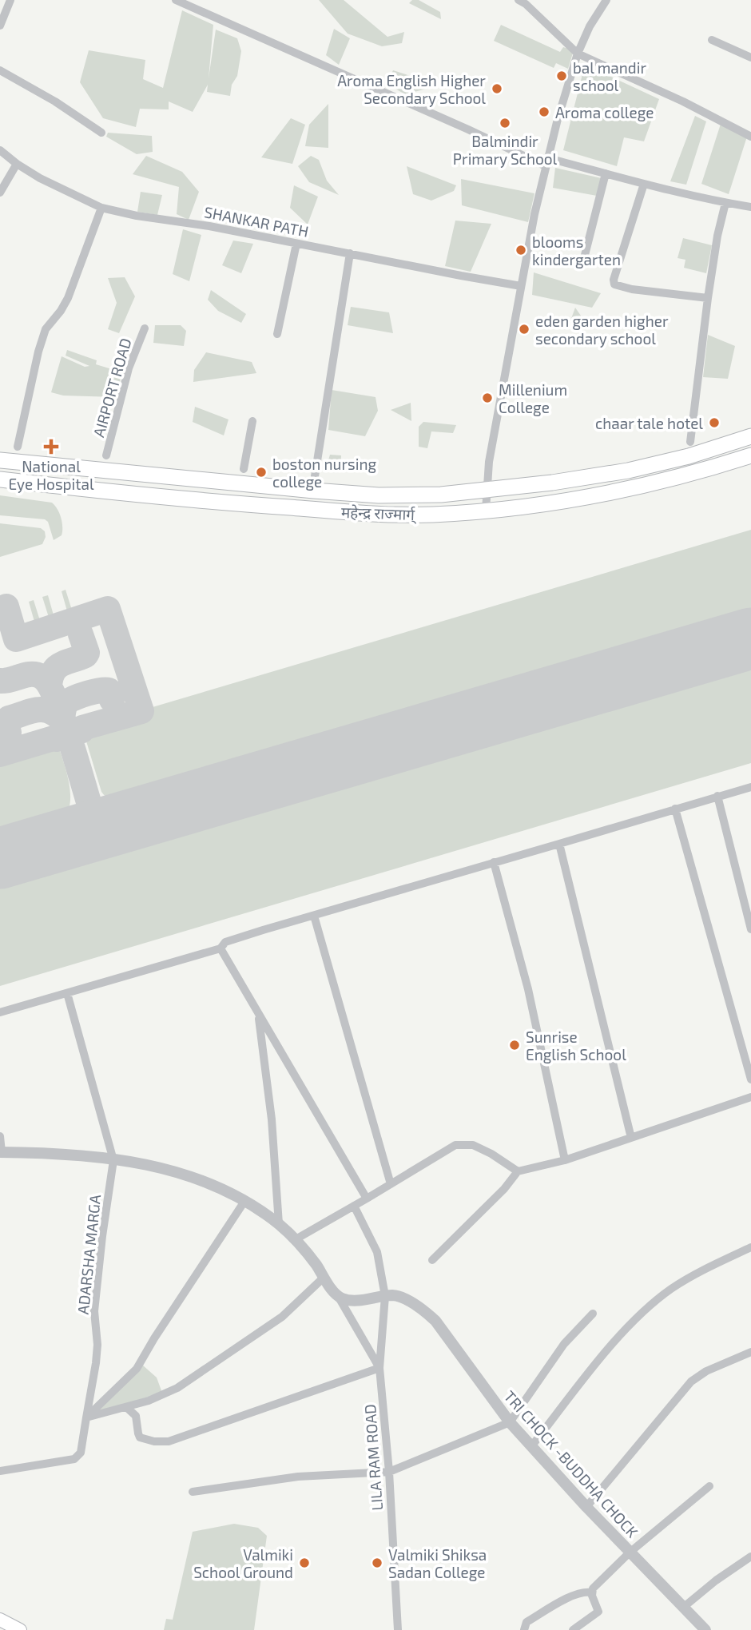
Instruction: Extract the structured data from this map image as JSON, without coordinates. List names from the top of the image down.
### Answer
{
  "streets": {
    "highway": ["महेन्द्र राज्मार्ग्"],
    "street": [
      "SHANKAR PATH",
      "AIRPORT ROAD",
      "ADARSHA MARGA",
      "LILA RAM ROAD",
      "TRI CHOCK -BUDDHA CHOCK"
    ]
  },
  "places": {
    "other": [
      "bal mandir school",
      "Aroma English Higher Secondary School",
      "Aroma college",
      "Balmindir Primary School",
      "blooms kindergarten",
      "eden garden higher secondary school",
      "Millenium College",
      "chaar tale hotel",
      "boston nursing college",
      "Sunrise English School",
      "Valmiki School Ground",
      "Valmiki Shiksa Sadan College"
    ],
    "health": ["National Eye Hospital"]
  }
}
